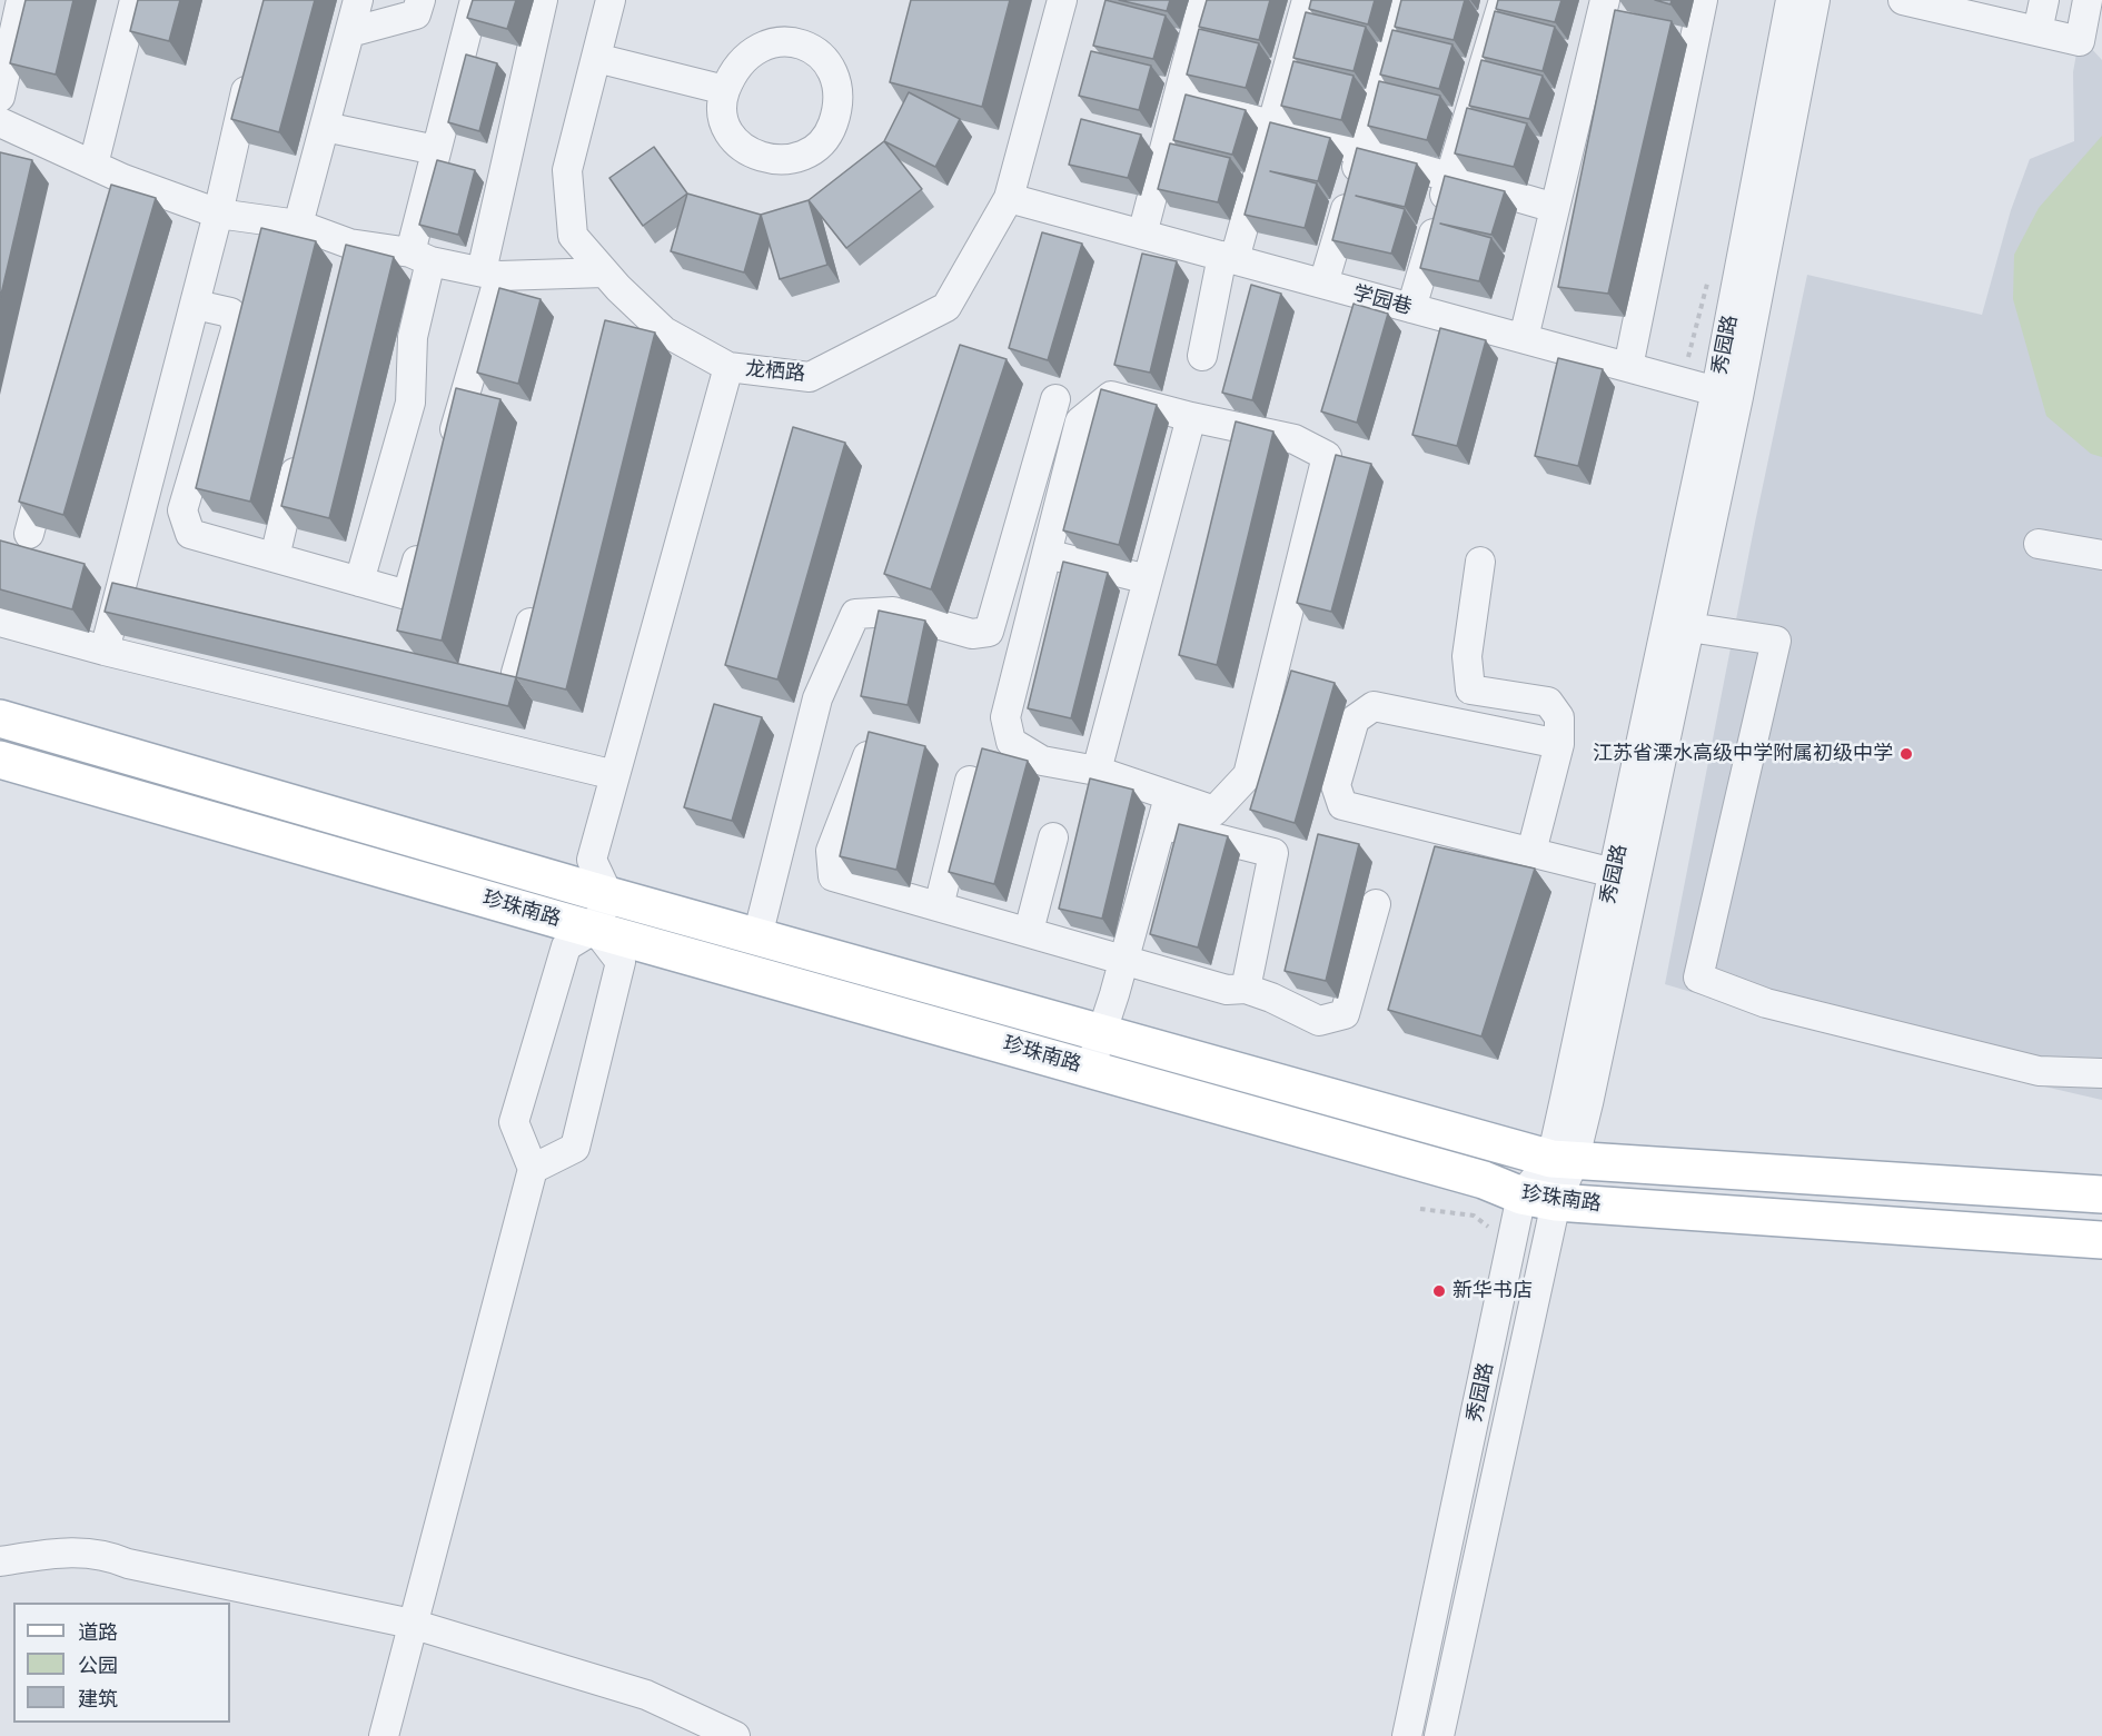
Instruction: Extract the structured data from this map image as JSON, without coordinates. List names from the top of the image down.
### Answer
{
  "streets": {
    "main road": ["珍珠南路"],
    "street": ["学园巷", "秀园路", "龙栖路"]
  },
  "crossings": [
    ["学园巷", "秀园路"],
    ["学园巷", "龙栖路"],
    ["秀园路", "珍珠南路"],
    ["龙栖路", "珍珠南路"]
  ],
  "places": ["江苏省溧水高级中学附属初级中学", "新华书店"],
  "legend": ["道路", "公园", "建筑"]
}
